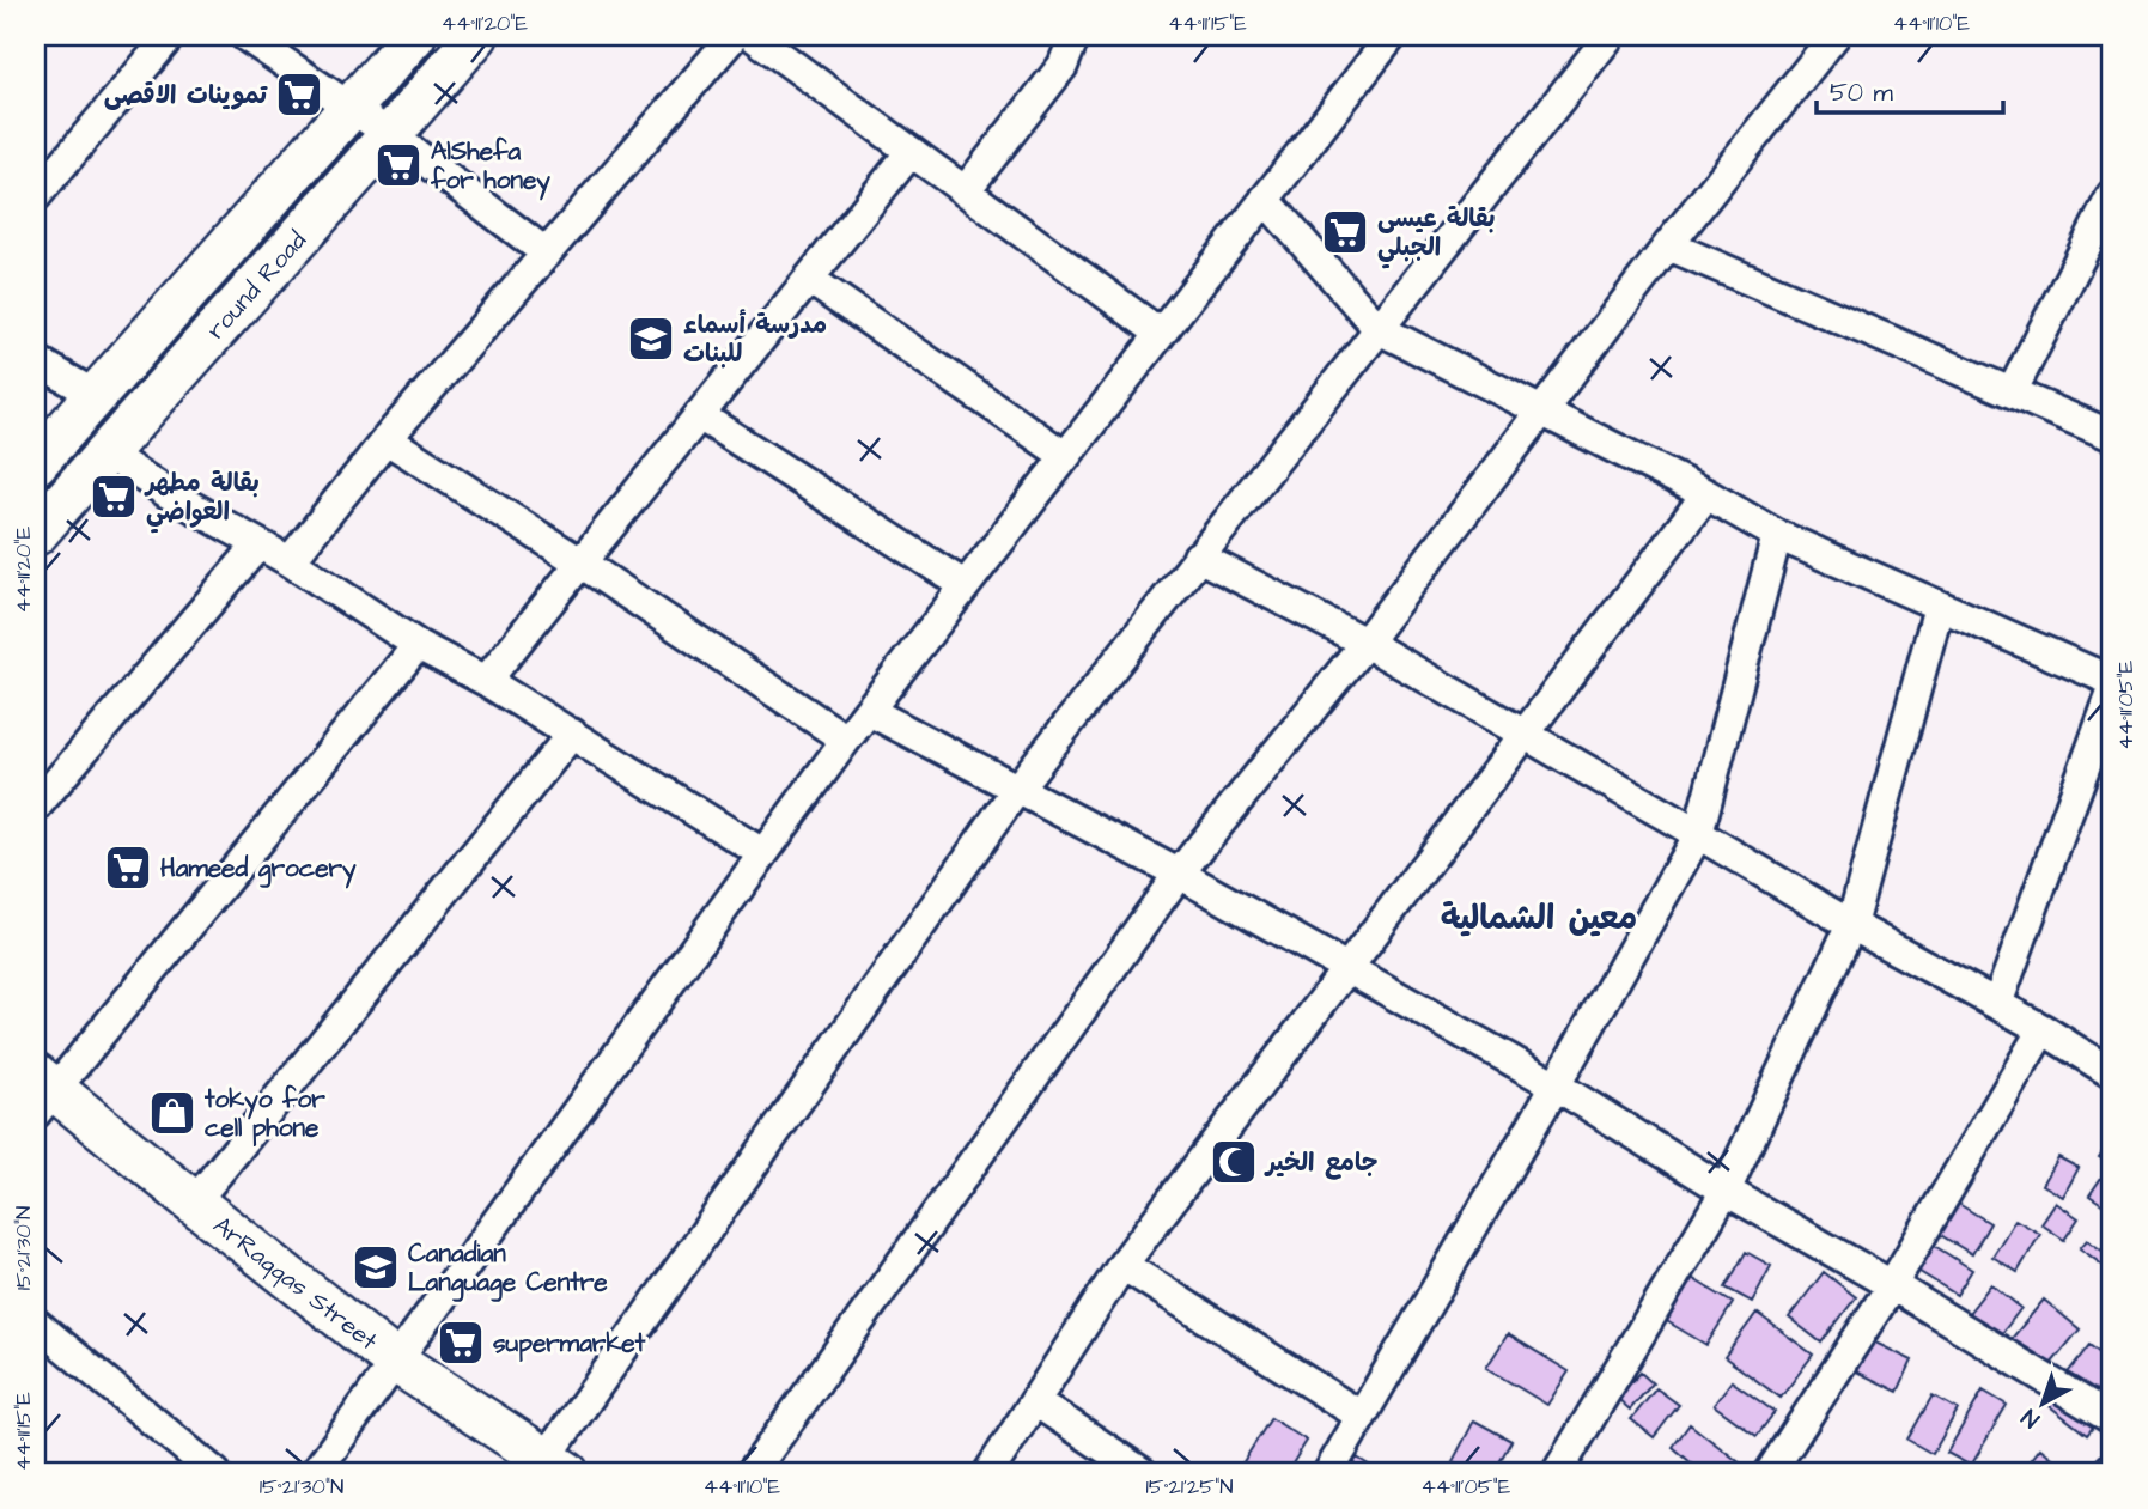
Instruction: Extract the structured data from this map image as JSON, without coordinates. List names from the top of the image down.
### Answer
{
  "streets": {
    "main road": ["round Road", "ArRaqqas Street"]
  },
  "districts": ["معين الشمالية"],
  "places": {
    "supermarket": [
      "تموينات الاقصى",
      "AlShefa for honey",
      "بقالة عيسى الجبلي",
      "بقالة مطهر العواضي",
      "Hameed grocery",
      "supermarket"
    ],
    "school or university": ["مدرسة أسماء للبنات", "Canadian Language Centre"],
    "shop": ["tokyo for cell phone"],
    "mosque": ["جامع الخير"]
  },
  "scale_bar": "50 m",
  "north": "bottom left",
  "coordinates": [
    "44°11'20\"E",
    "44°11'15\"E",
    "44°11'10\"E",
    "44°11'05\"E",
    "15°21'30\"N",
    "15°21'25\"N"
  ]
}
